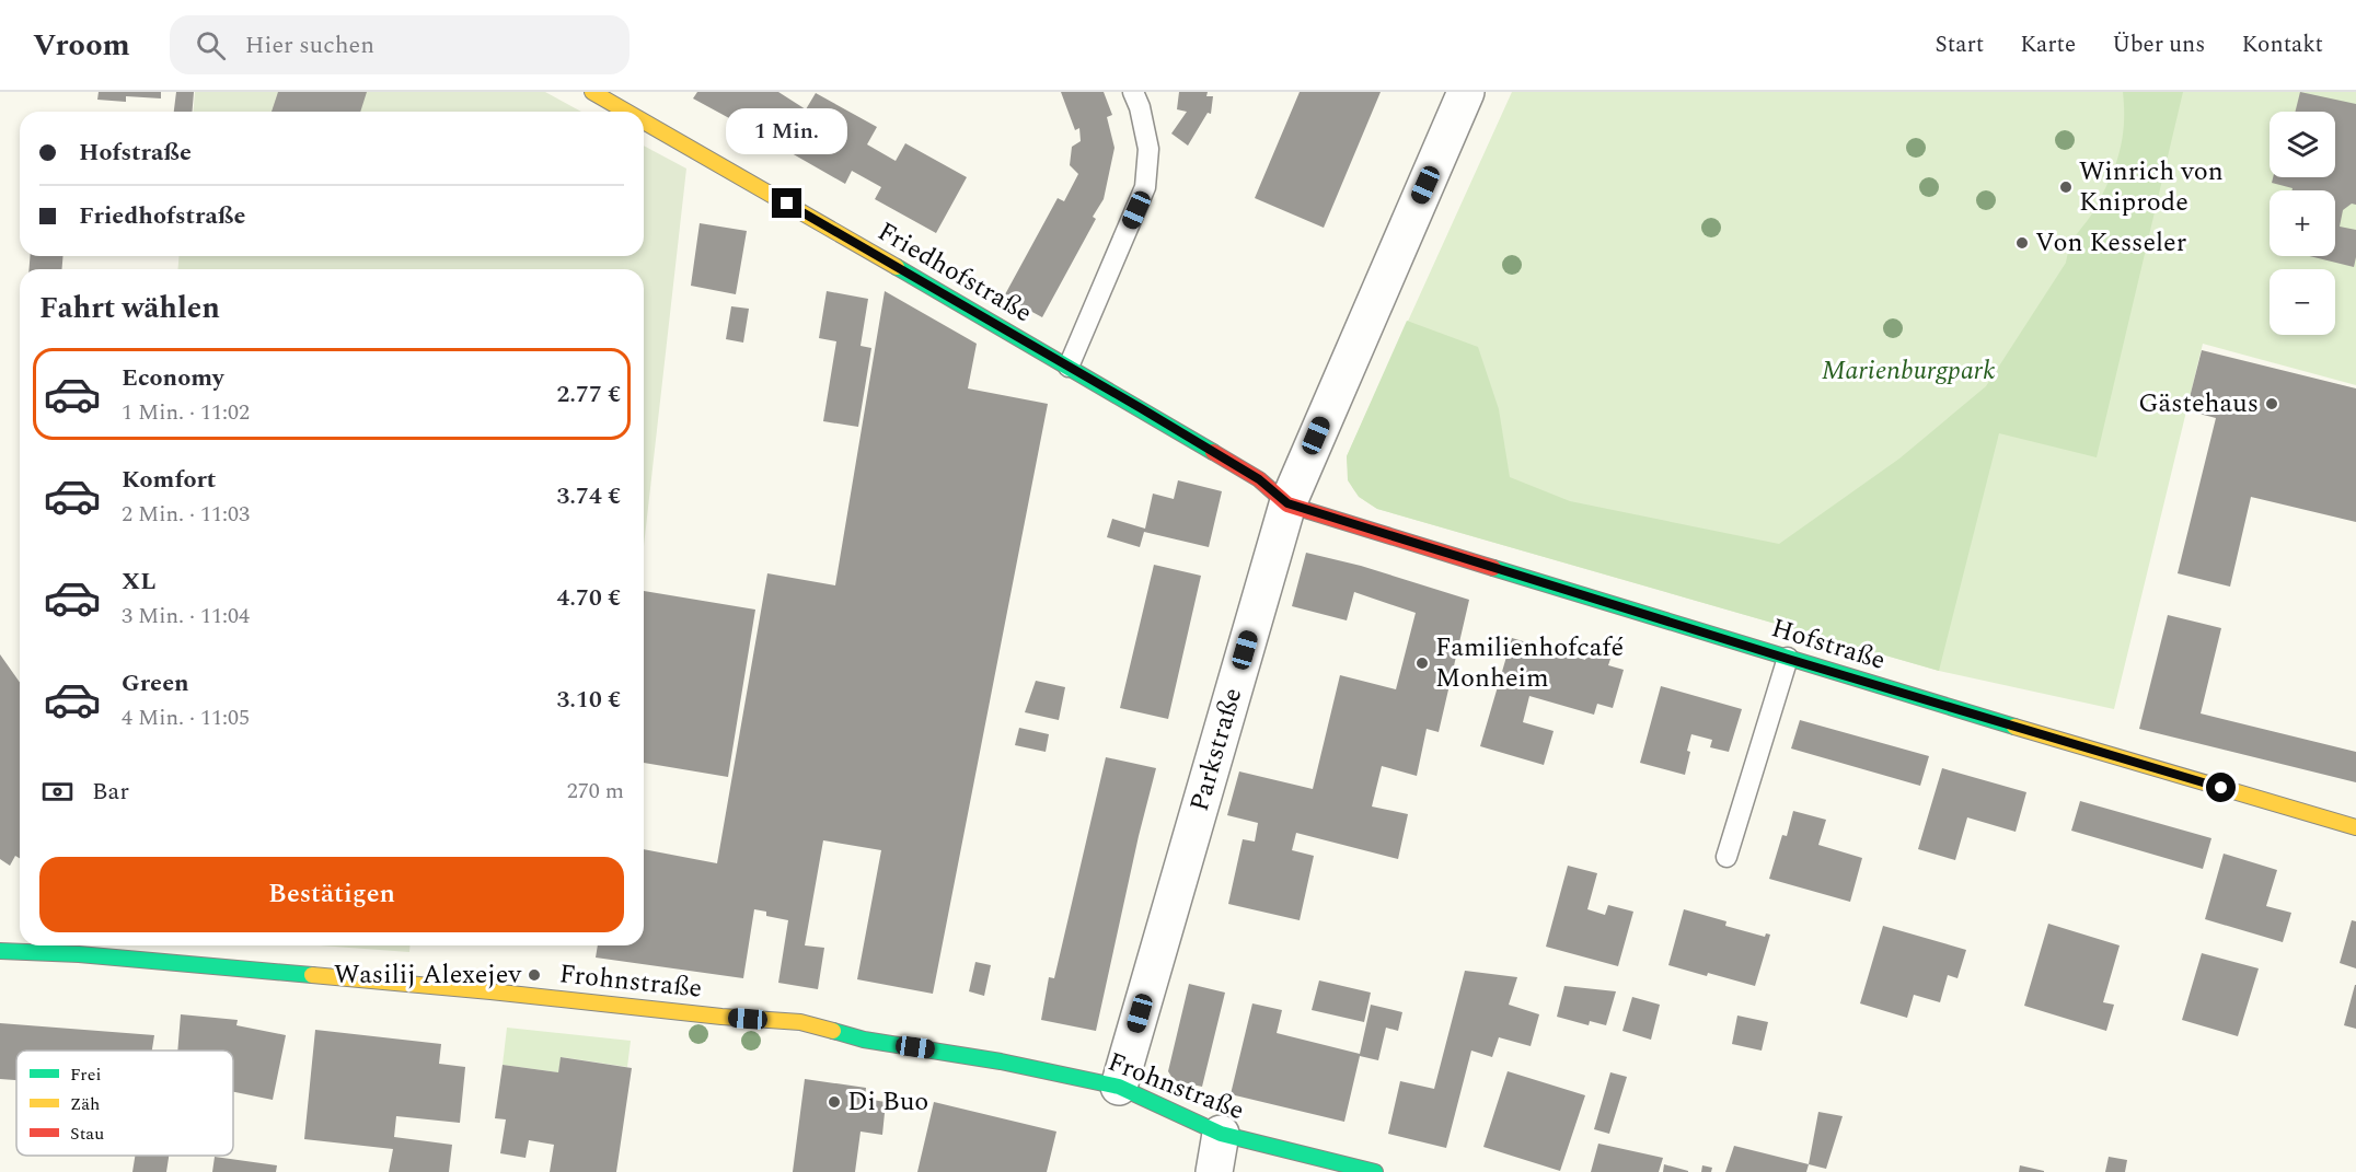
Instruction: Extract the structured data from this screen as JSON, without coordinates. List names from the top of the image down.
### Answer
{
  "streets": {
    "street": [
      "Friedhofstraße",
      "Hofstraße",
      "Parkstraße",
      "Frohnstraße"
    ]
  },
  "crossings": [
    ["Friedhofstraße", "Hofstraße"],
    ["Friedhofstraße", "Parkstraße"],
    ["Hofstraße", "Parkstraße"],
    ["Parkstraße", "Frohnstraße"]
  ],
  "parks": ["Marienburgpark"],
  "places": [
    "Winrich von Kniprode",
    "Von Kesseler",
    "Gästehaus",
    "Familienhofcafé Monheim",
    "Wasilij Alexejev",
    "Di Buo"
  ],
  "legend": ["Frei", "Zäh", "Stau"],
  "page": {
    "header": "Vroom",
    "search": "Hier suchen",
    "nav": [
      "Start",
      "Karte",
      "Über uns",
      "Kontakt"
    ],
    "bubble": "1 Min.",
    "map_buttons": ["+", "−"],
    "banner": ["Hofstraße", "Friedhofstraße"],
    "heading": "Fahrt wählen",
    "list": [
      {
        "name": "Economy",
        "note": "1 Min. · 11:02",
        "value": "2.77 €"
      },
      {
        "name": "Komfort",
        "note": "2 Min. · 11:03",
        "value": "3.74 €"
      },
      {
        "name": "XL",
        "note": "3 Min. · 11:04",
        "value": "4.70 €"
      },
      {
        "name": "Green",
        "note": "4 Min. · 11:05",
        "value": "3.10 €"
      }
    ],
    "pay": ["Bar", "270 m"],
    "buttons": "Bestätigen"
  }
}
